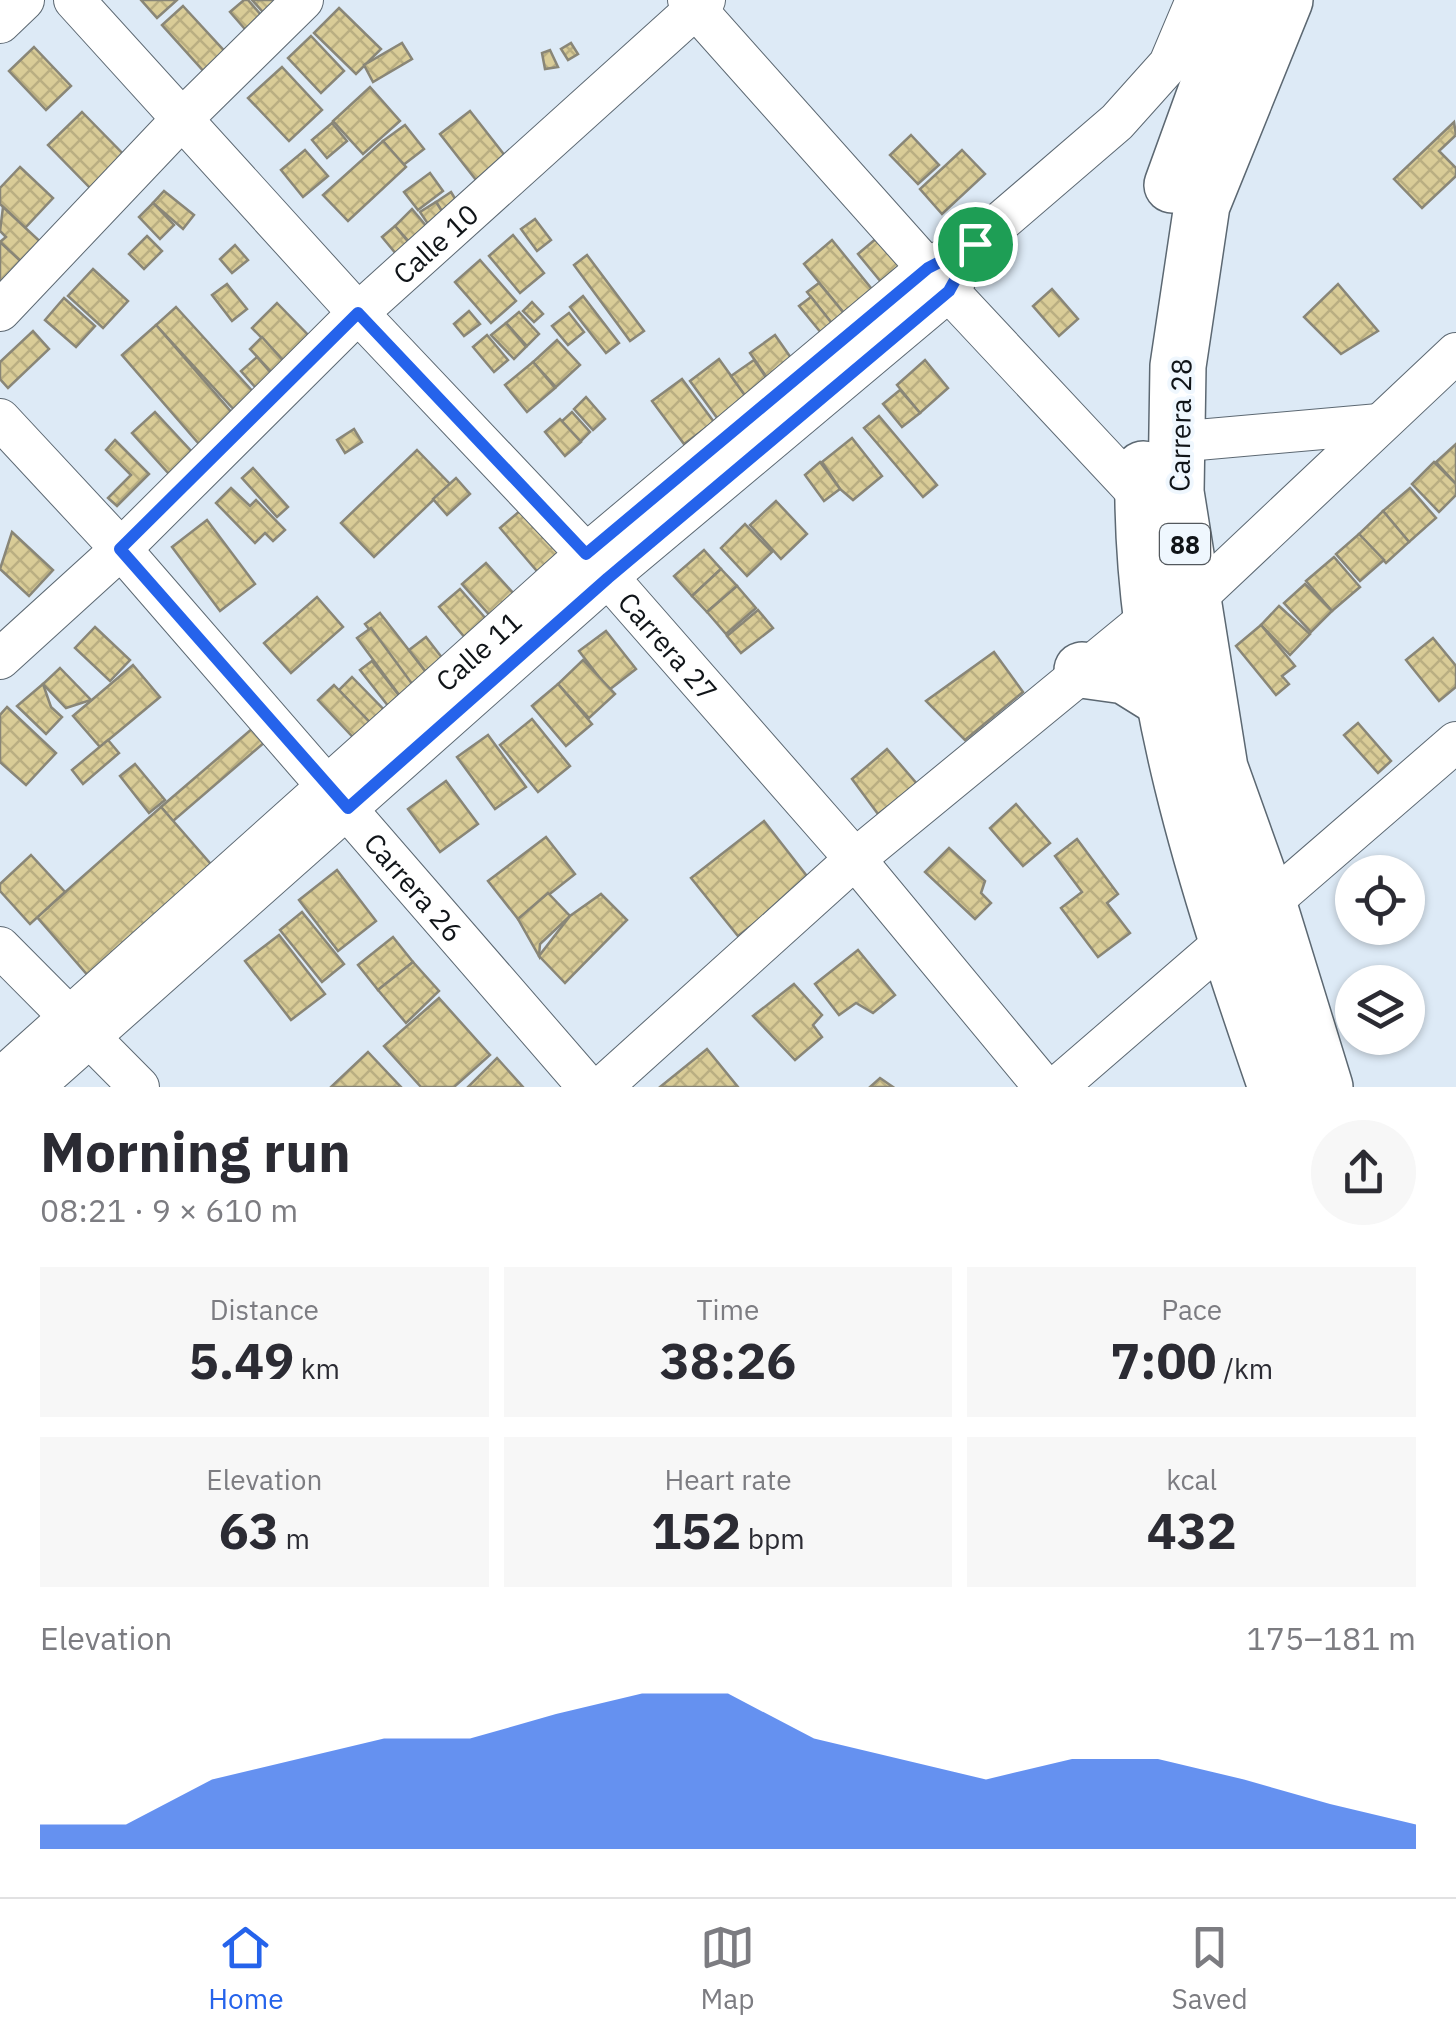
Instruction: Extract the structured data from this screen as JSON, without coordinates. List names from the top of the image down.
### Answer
{
  "streets": {
    "highway": ["Carrera 28", "88"],
    "street": [
      "Calle 10",
      "Carrera 27",
      "Calle 11",
      "Carrera 26"
    ]
  },
  "crossings": [
    ["Calle 10", "Carrera 28"],
    ["Calle 10", "Carrera 27"],
    ["Calle 10", "Carrera 26"],
    ["Carrera 28", "Calle 11"],
    ["Carrera 27", "Calle 11"],
    ["Calle 11", "Carrera 26"]
  ],
  "page": {
    "heading": ["Morning run", "08:21 · 9 × 610 m"],
    "stats": [
      ["Distance", "5.49 km"],
      ["Time", "38:26"],
      ["Pace", "7:00 /km"],
      ["Elevation", "63 m"],
      ["Heart rate", "152 bpm"],
      ["kcal", "432"]
    ],
    "chart": ["Elevation", "175–181 m"],
    "tabs": ["Home", "Map", "Saved"]
  }
}
